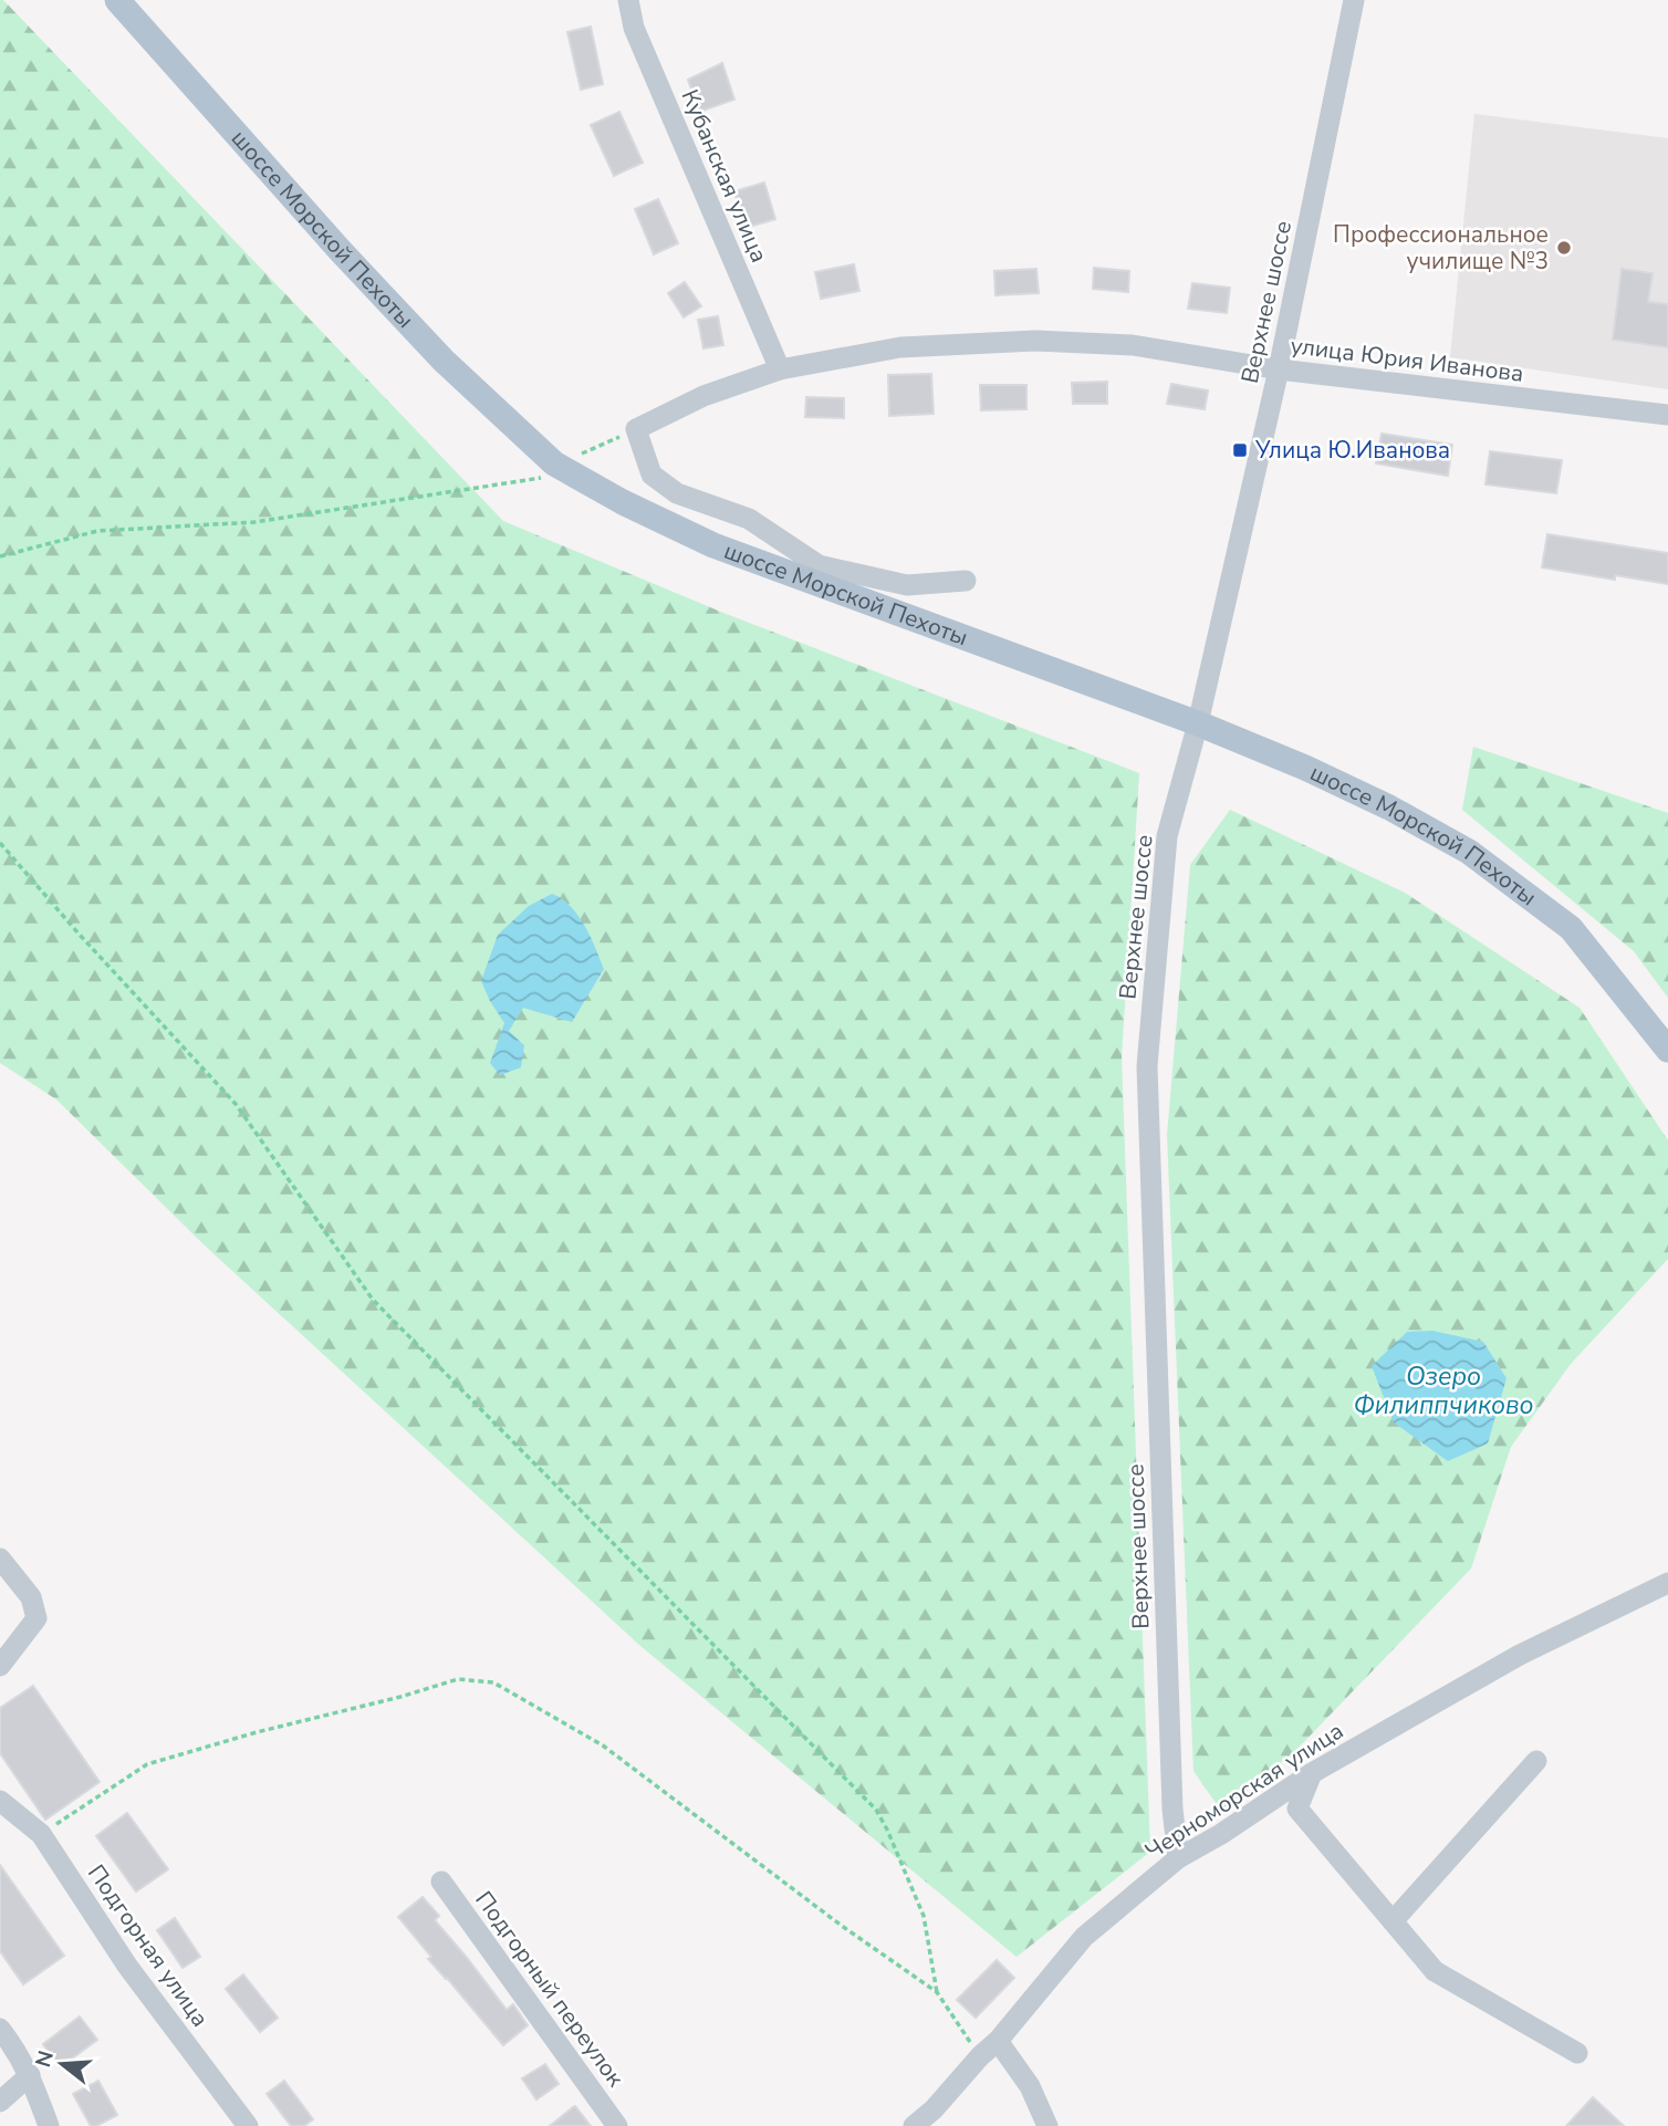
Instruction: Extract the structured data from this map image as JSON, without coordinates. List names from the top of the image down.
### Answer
{
  "streets": {
    "main road": ["шоссе Морской Пехоты"],
    "street": [
      "Кубанская улица",
      "Верхнее шоссе",
      "улица Юрия Иванова",
      "Черноморская улица",
      "Подгорная улица",
      "Подгорный переулок"
    ]
  },
  "crossings": [
    ["Кубанская улица", "улица Юрия Иванова"],
    ["шоссе Морской Пехоты", "Верхнее шоссе"],
    ["Верхнее шоссе", "улица Юрия Иванова"],
    ["Верхнее шоссе", "Черноморская улица"]
  ],
  "water": ["Озеро Филиппчиково"],
  "places": {
    "other": ["Профессиональное училище №3"],
    "transit": ["Улица Ю.Иванова"]
  },
  "north": "left"
}
